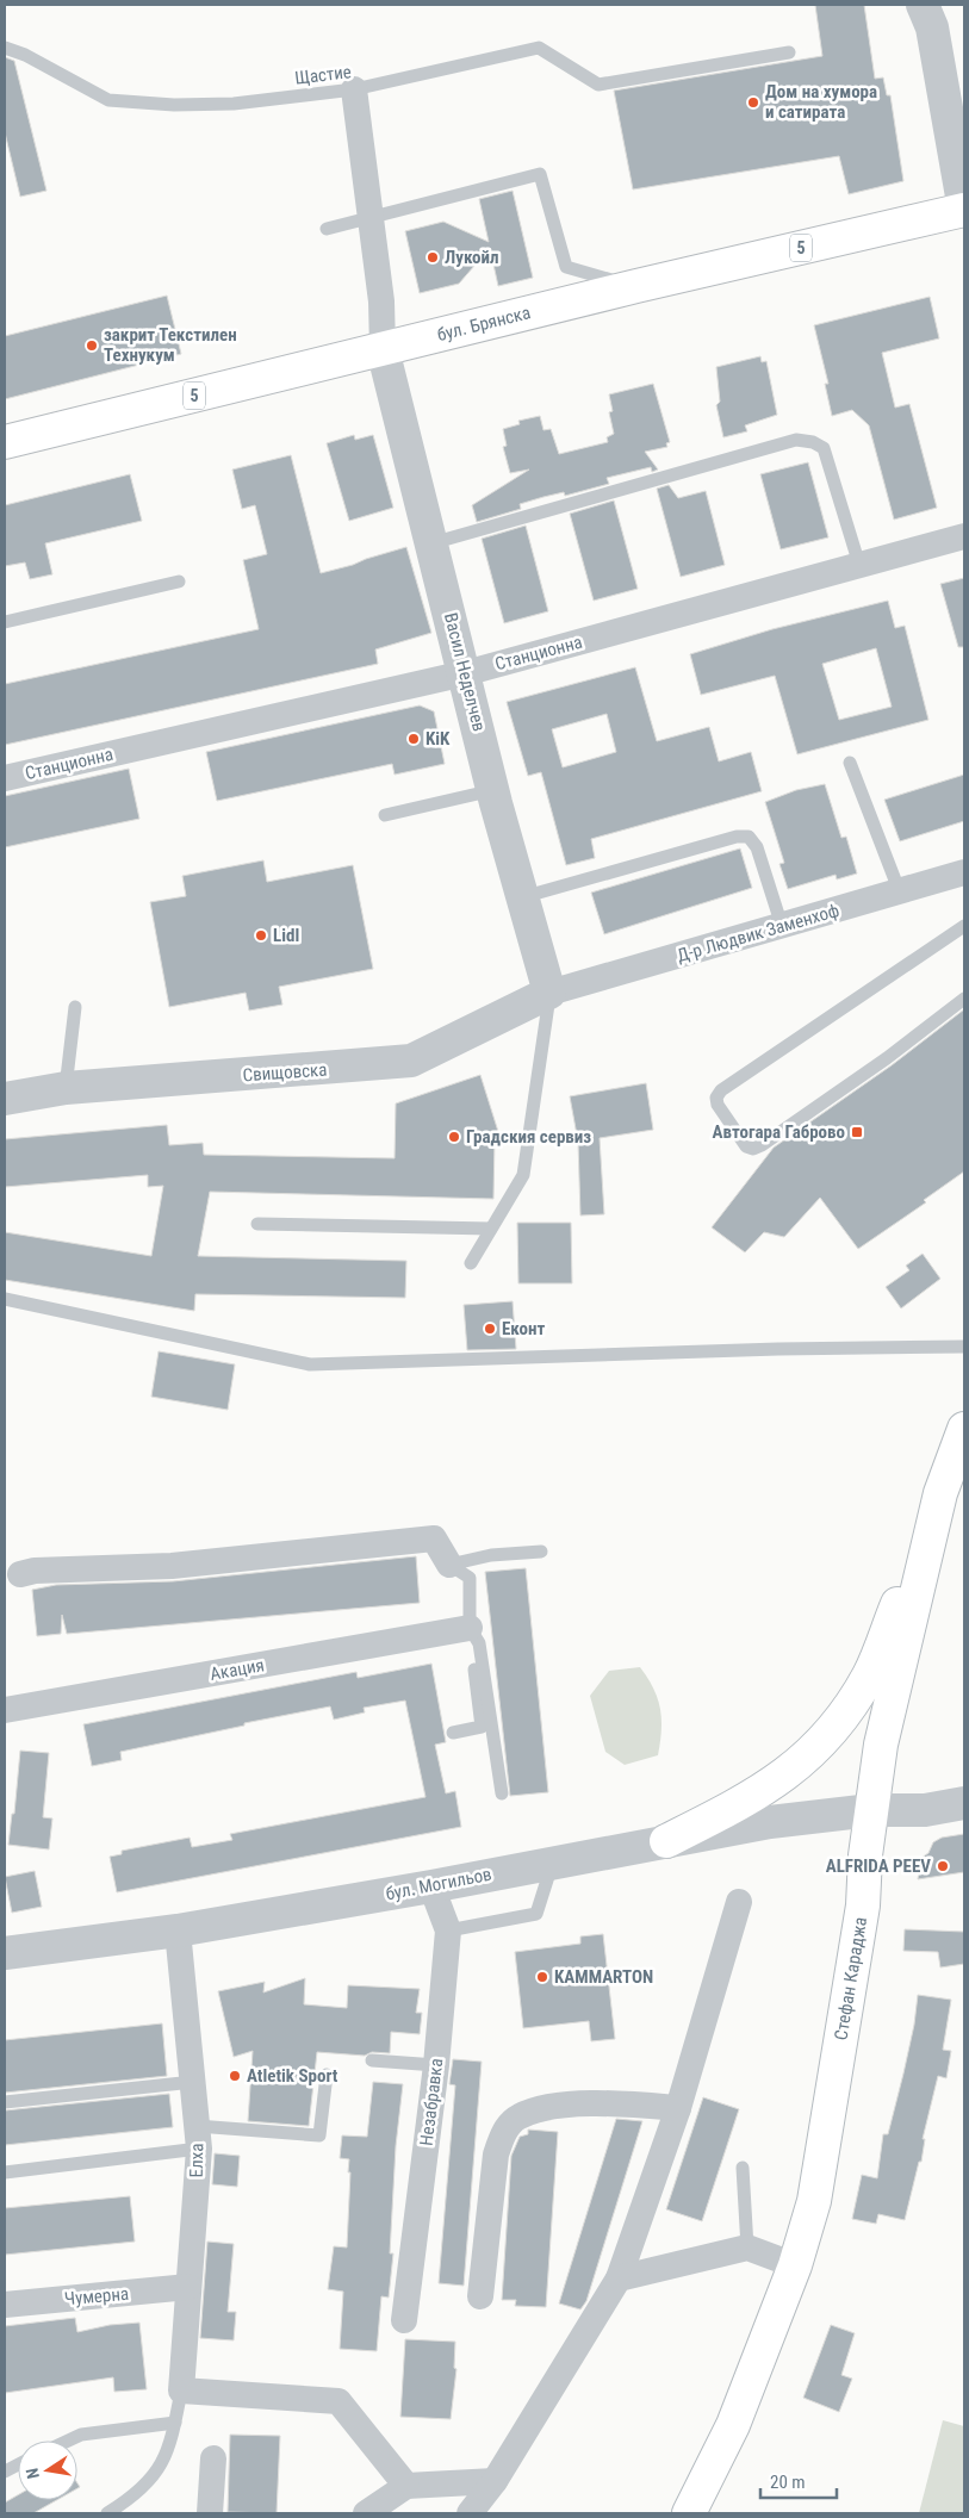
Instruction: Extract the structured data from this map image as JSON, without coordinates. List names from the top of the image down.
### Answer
{
  "streets": {
    "main road": ["5", "бул. Брянска", "Стефан Караджа"],
    "street": [
      "Станционна",
      "Васил Неделчев",
      "Д-р Людвик Заменхоф",
      "Свищовска",
      "Акация",
      "бул. Могильов",
      "Незабравка",
      "Елха",
      "Чумерна"
    ],
    "lane": ["Щастие"]
  },
  "crossings": [
    ["бул. Брянска", "Васил Неделчев"],
    ["Станционна", "Васил Неделчев"],
    ["Васил Неделчев", "Д-р Людвик Заменхоф"],
    ["Васил Неделчев", "Свищовска"],
    ["Д-р Людвик Заменхоф", "Свищовска"],
    ["бул. Могильов", "Стефан Караджа"],
    ["бул. Могильов", "Незабравка"],
    ["бул. Могильов", "Елха"],
    ["Елха", "Чумерна"]
  ],
  "places": {
    "other": [
      "Дом на хумора и сатирата",
      "Лукойл",
      "закрит Текстилен Технукум",
      "KiK",
      "Lidl",
      "Градския сервиз",
      "Еконт",
      "ALFRIDA PEEV",
      "KAMMARTON",
      "Atletik Sport"
    ],
    "transit": ["Автогара Габрово"]
  },
  "scale_bar": "20 m",
  "north": "left"
}
